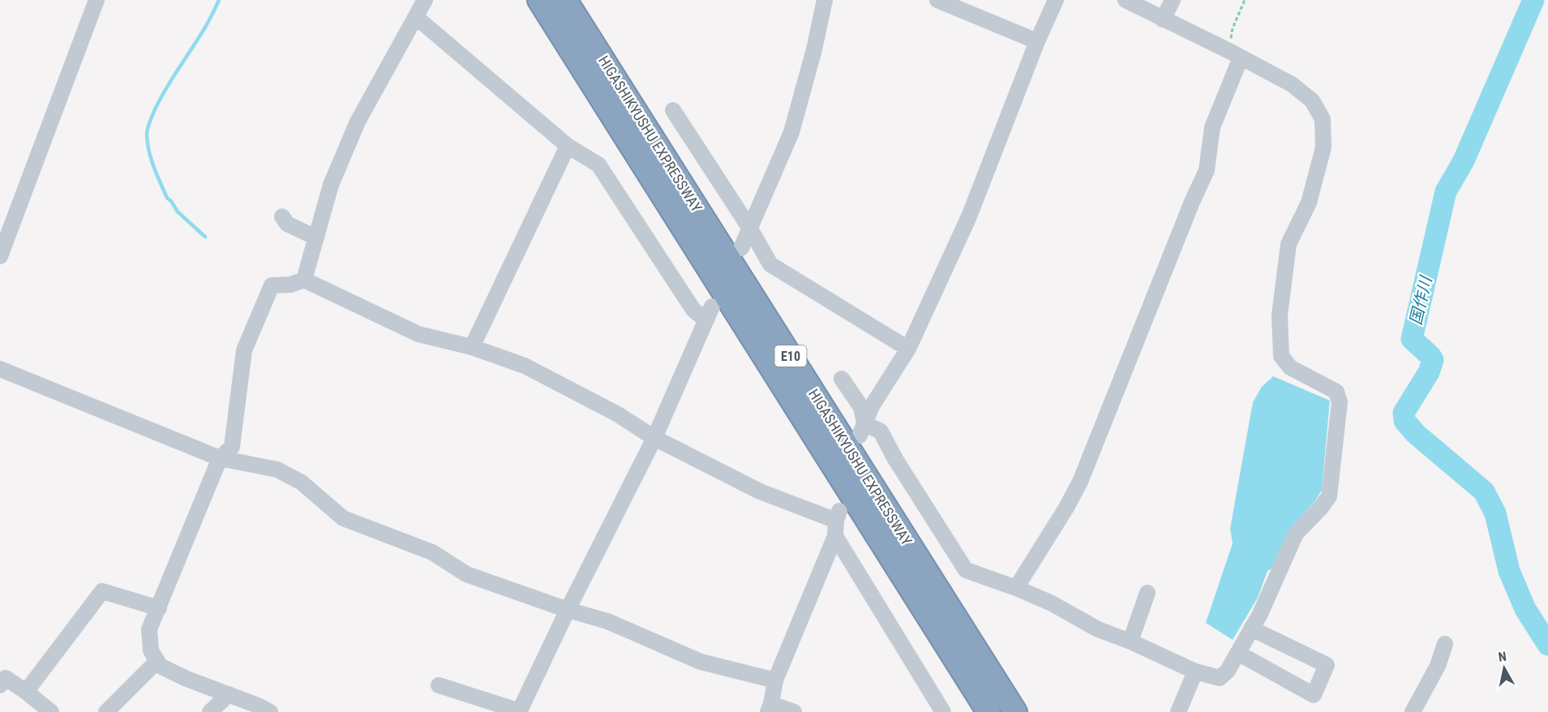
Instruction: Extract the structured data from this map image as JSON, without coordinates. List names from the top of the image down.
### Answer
{
  "streets": {
    "highway": ["HIGASHIKYUSHU EXPRESSWAY", "E10"]
  },
  "water": ["国作川"],
  "north": "top"
}
